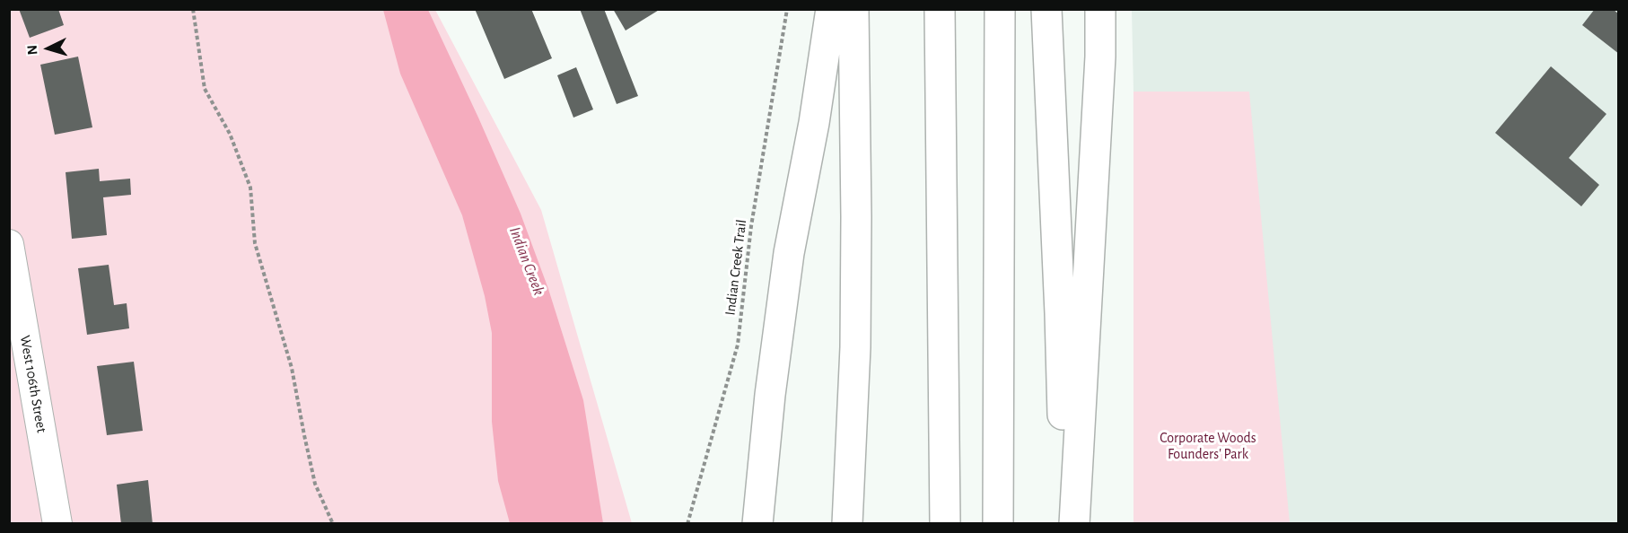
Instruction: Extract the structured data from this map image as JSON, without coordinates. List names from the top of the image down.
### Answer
{
  "streets": {
    "street": ["West 106th Street"],
    "path": ["Indian Creek Trail"]
  },
  "water": ["Indian Creek"],
  "parks": ["Corporate Woods Founders' Park"],
  "north": "left"
}
